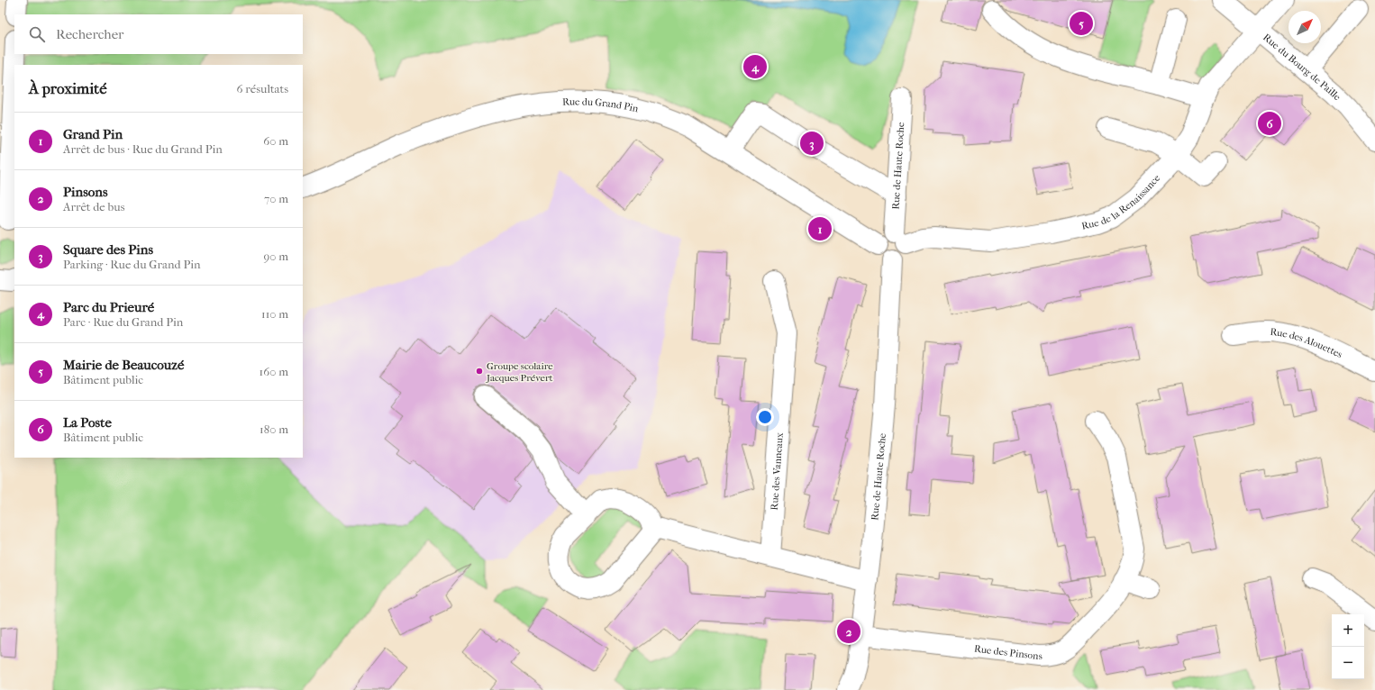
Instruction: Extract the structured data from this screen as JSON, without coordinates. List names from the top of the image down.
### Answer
{
  "streets": {
    "street": [
      "Rue du Bourg de Paille",
      "Rue du Grand Pin",
      "Rue de Haute Roche",
      "Rue de la Renaissance",
      "Rue des Alouettes",
      "Rue des Vanneaux",
      "Rue des Pinsons"
    ]
  },
  "crossings": [
    ["Rue du Bourg de Paille", "Rue de la Renaissance"],
    ["Rue du Grand Pin", "Rue de Haute Roche"],
    ["Rue du Grand Pin", "Rue de la Renaissance"],
    ["Rue de Haute Roche", "Rue de la Renaissance"],
    ["Rue de Haute Roche", "Rue des Pinsons"]
  ],
  "places": ["Groupe scolaire Jacques Prévert"],
  "north": "top right",
  "page": {
    "pins": [
      "5",
      "4",
      "6",
      "3",
      "1",
      "2"
    ],
    "search": "Rechercher",
    "heading": ["À proximité", "6 résultats"],
    "list": [
      {
        "mark": "1",
        "name": "Grand Pin",
        "note": "Arrêt de bus · Rue du Grand Pin",
        "value": "60 m"
      },
      {
        "mark": "2",
        "name": "Pinsons",
        "note": "Arrêt de bus",
        "value": "70 m"
      },
      {
        "mark": "3",
        "name": "Square des Pins",
        "note": "Parking · Rue du Grand Pin",
        "value": "90 m"
      },
      {
        "mark": "4",
        "name": "Parc du Prieuré",
        "note": "Parc · Rue du Grand Pin",
        "value": "110 m"
      },
      {
        "mark": "5",
        "name": "Mairie de Beaucouzé",
        "note": "Bâtiment public",
        "value": "160 m"
      },
      {
        "mark": "6",
        "name": "La Poste",
        "note": "Bâtiment public",
        "value": "180 m"
      }
    ],
    "map_buttons": ["+", "−"]
  }
}
